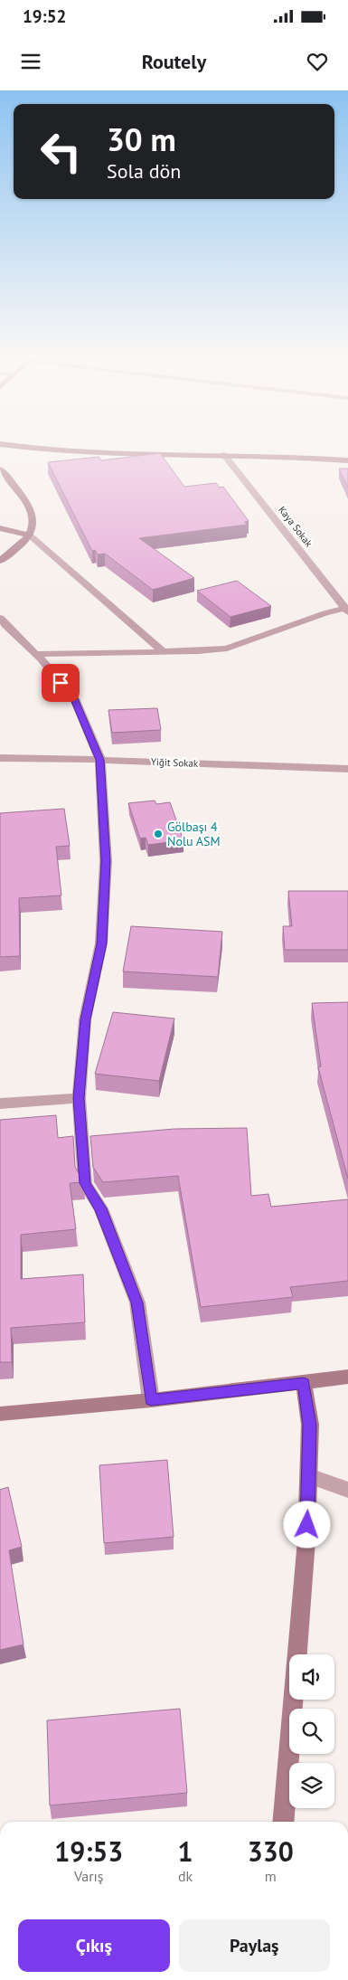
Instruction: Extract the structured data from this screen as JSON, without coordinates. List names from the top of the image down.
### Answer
{
  "streets": {
    "street": ["Kaya Sokak", "Yiğit Sokak"]
  },
  "places": ["Gölbaşı 4 Nolu ASM"],
  "page": {
    "status": "19:52",
    "header": "Routely",
    "turn": ["30 m", "Sola dön"],
    "eta": [
      "19:53",
      "Varış",
      "1",
      "dk",
      "330",
      "m"
    ],
    "buttons": ["Çıkış", "Paylaş"]
  }
}
